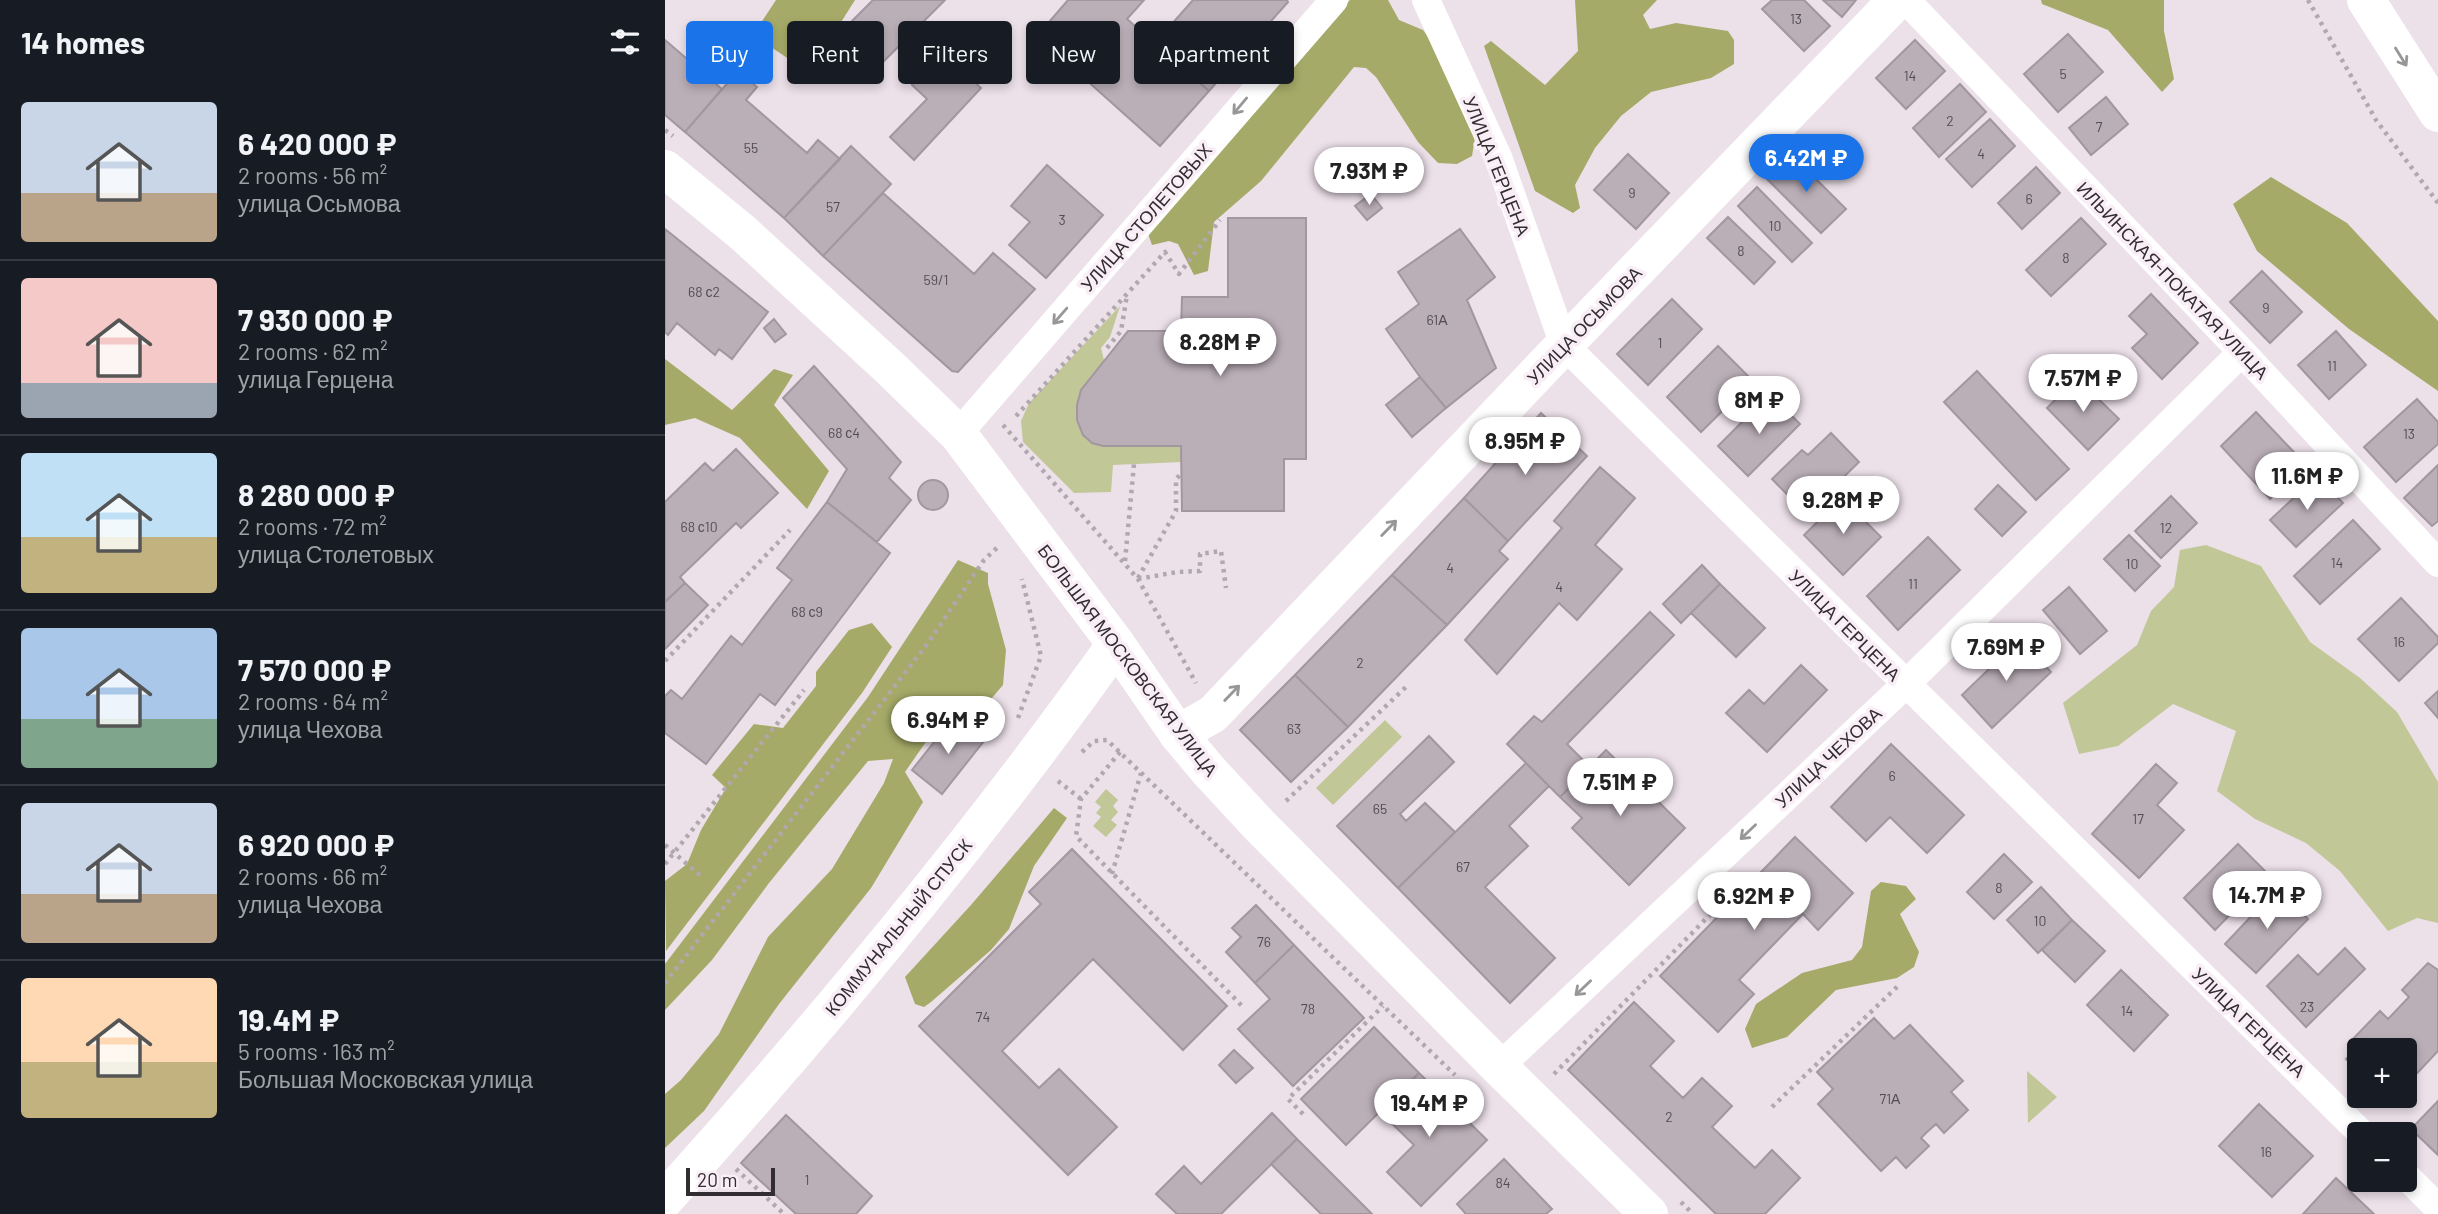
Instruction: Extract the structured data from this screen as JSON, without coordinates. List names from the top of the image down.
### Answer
{
  "streets": {
    "main road": ["УЛИЦА ОСЬМОВА", "БОЛЬШАЯ МОСКОВСКАЯ УЛИЦА", "КОММУНАЛЬНЫЙ СПУСК"],
    "street": [
      "УЛИЦА ГЕРЦЕНА",
      "УЛИЦА СТОЛЕТОВЫХ",
      "ИЛЬИНСКАЯ-ПОКАТАЯ УЛИЦА",
      "УЛИЦА ЧЕХОВА"
    ]
  },
  "crossings": [
    ["УЛИЦА ГЕРЦЕНА", "УЛИЦА ОСЬМОВА"],
    ["УЛИЦА ГЕРЦЕНА", "УЛИЦА ЧЕХОВА"],
    ["УЛИЦА СТОЛЕТОВЫХ", "БОЛЬШАЯ МОСКОВСКАЯ УЛИЦА"],
    ["ИЛЬИНСКАЯ-ПОКАТАЯ УЛИЦА", "УЛИЦА ЧЕХОВА"],
    ["УЛИЦА ОСЬМОВА", "БОЛЬШАЯ МОСКОВСКАЯ УЛИЦА"],
    ["БОЛЬШАЯ МОСКОВСКАЯ УЛИЦА", "УЛИЦА ЧЕХОВА"],
    ["БОЛЬШАЯ МОСКОВСКАЯ УЛИЦА", "КОММУНАЛЬНЫЙ СПУСК"]
  ],
  "one_way": ["УЛИЦА СТОЛЕТОВЫХ", "УЛИЦА ОСЬМОВА", "УЛИЦА ЧЕХОВА"],
  "house_numbers": [
    "13",
    "5",
    "14",
    "2",
    "7",
    "55",
    "4",
    "9",
    "6",
    "57",
    "3",
    "10",
    "8",
    "8",
    "59/1",
    "68 с2",
    "9",
    "61А",
    "1",
    "11",
    "68 с4",
    "13",
    "68 с10",
    "12",
    "14",
    "10",
    "4",
    "11",
    "4",
    "68 с9",
    "16",
    "2",
    "63",
    "6",
    "65",
    "17",
    "67",
    "8",
    "10",
    "76",
    "23",
    "78",
    "14",
    "74",
    "71А",
    "2",
    "16",
    "1",
    "84"
  ],
  "scale_bar": "20 m",
  "page": {
    "heading": "14 homes",
    "chip": [
      "Buy",
      "Rent",
      "Filters",
      "New",
      "Apartment"
    ],
    "list": [
      {
        "name": "6 420 000 ₽",
        "note": "2 rooms · 56 m² · улица Осьмова"
      },
      {
        "name": "7 930 000 ₽",
        "note": "2 rooms · 62 m² · улица Герцена"
      },
      {
        "name": "8 280 000 ₽",
        "note": "2 rooms · 72 m² · улица Столетовых"
      },
      {
        "name": "7 570 000 ₽",
        "note": "2 rooms · 64 m² · улица Чехова"
      },
      {
        "name": "6 920 000 ₽",
        "note": "2 rooms · 66 m² · улица Чехова"
      },
      {
        "name": "19.4M ₽",
        "note": "5 rooms · 163 m² · Большая Московская улица"
      }
    ],
    "price": [
      "6.42M ₽",
      "7.93M ₽",
      "8.28M ₽",
      "7.57M ₽",
      "8M ₽",
      "8.95M ₽",
      "11.6M ₽",
      "9.28M ₽",
      "7.69M ₽",
      "6.94M ₽",
      "7.51M ₽",
      "14.7M ₽",
      "6.92M ₽",
      "19.4M ₽"
    ],
    "map_buttons": ["+", "−"],
    "scale": "20 m"
  }
}
